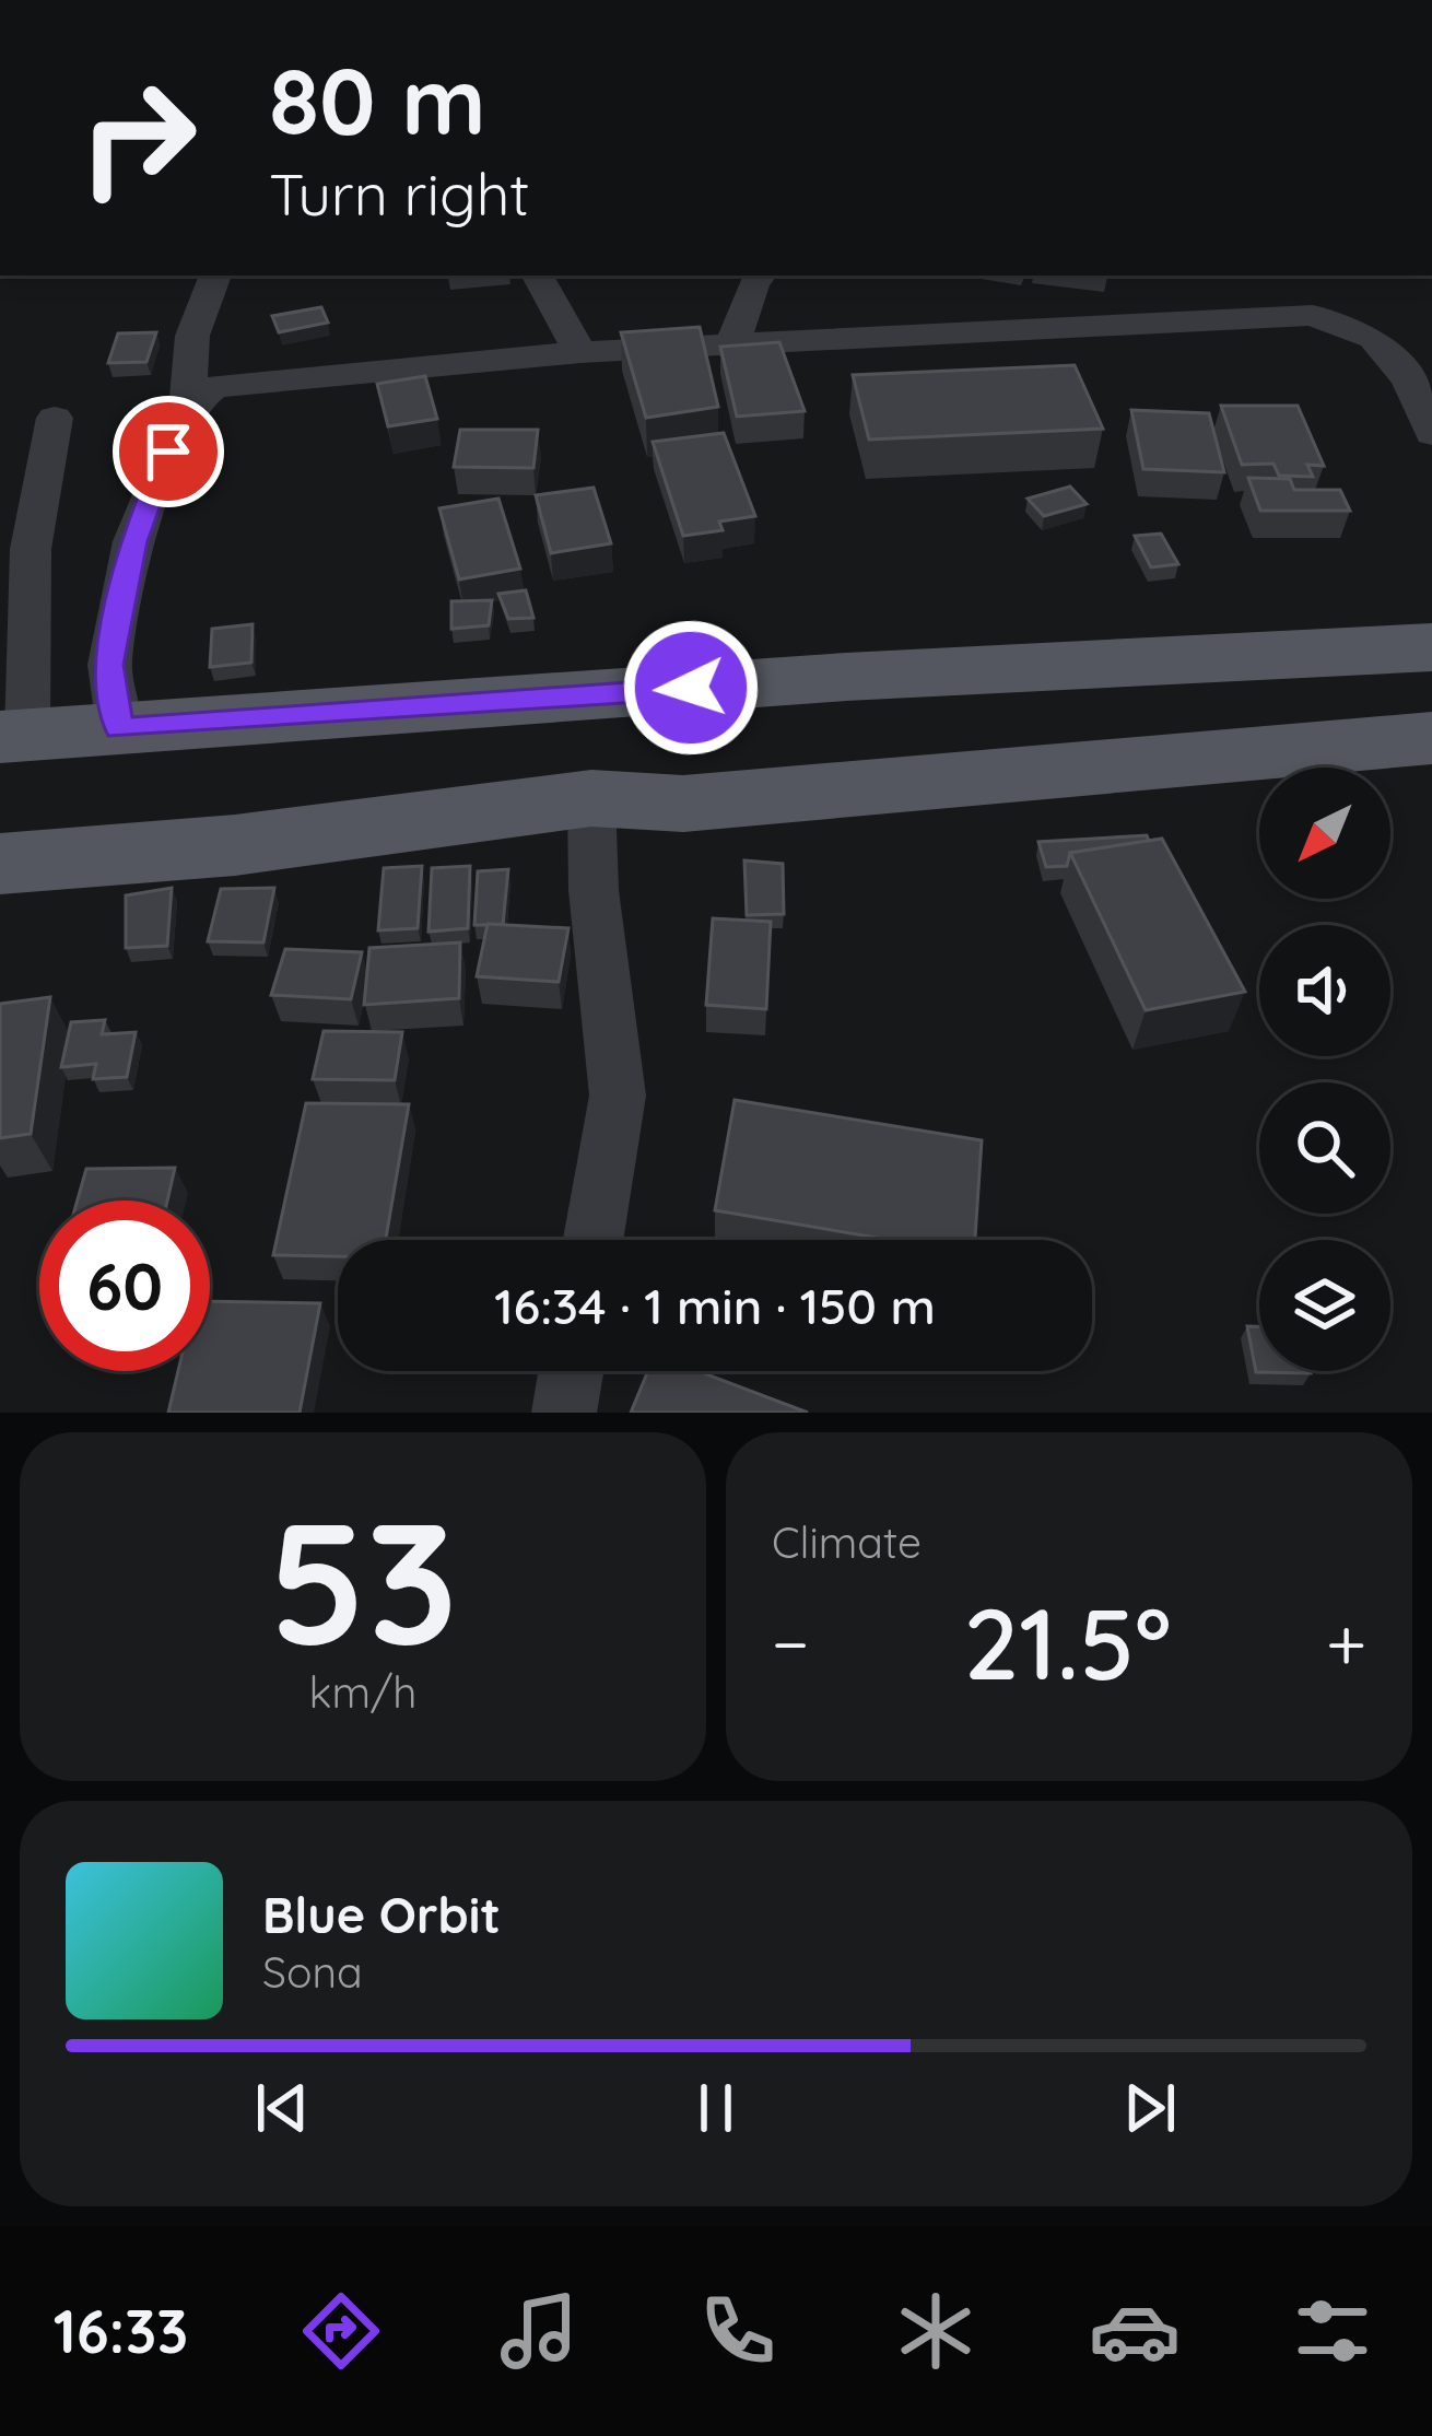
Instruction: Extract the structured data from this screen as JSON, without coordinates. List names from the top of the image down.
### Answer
{
  "north": "bottom left",
  "page": {
    "turn": ["80 m", "Turn right"],
    "limit": "60",
    "trip": "16:34 · 1 min · 150 m",
    "tile": [
      ["53", "km/h"],
      "Climate"
    ],
    "heat": ["−", "21.5°", "+"],
    "song": ["Blue Orbit", "Sona"],
    "tabs": "16:33"
  }
}
